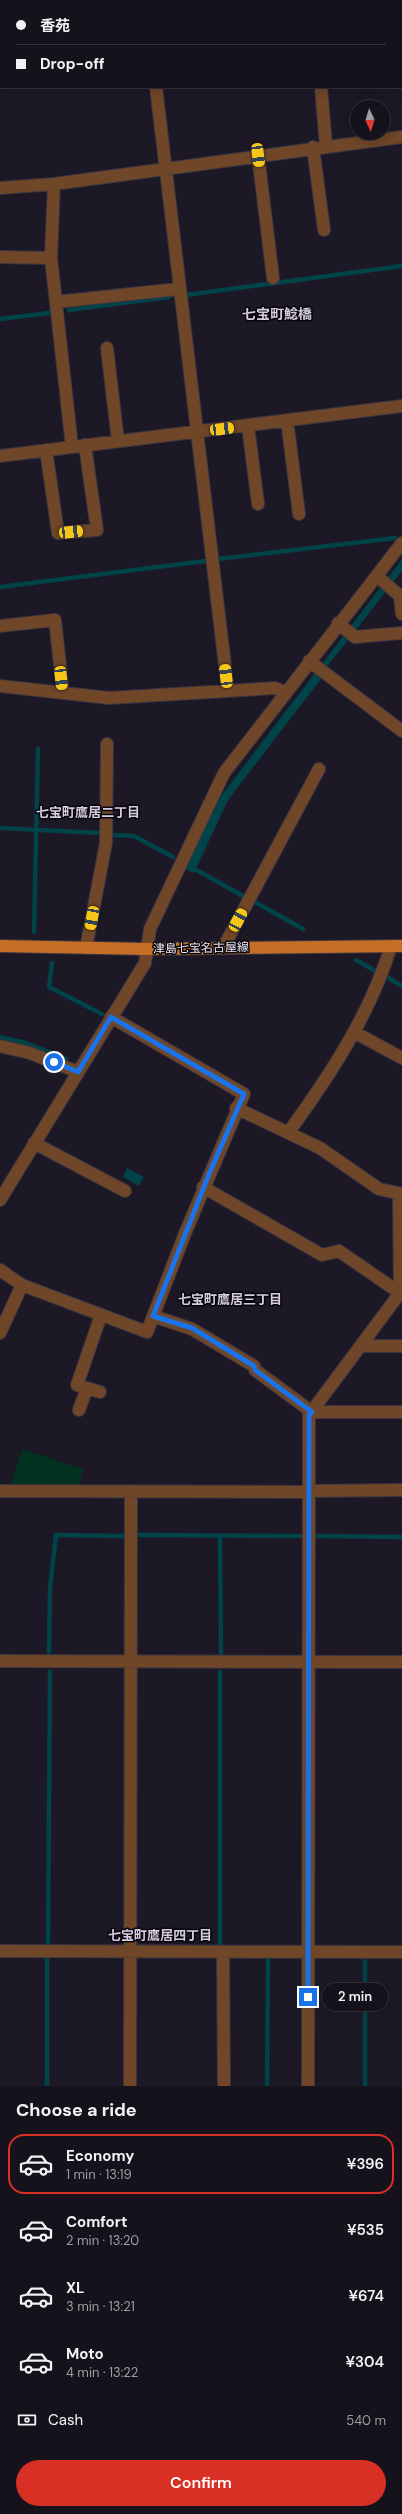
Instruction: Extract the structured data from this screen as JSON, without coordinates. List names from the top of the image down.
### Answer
{
  "streets": {
    "main road": ["津島七宝名古屋線"]
  },
  "districts": [
    "七宝町鯰橋",
    "七宝町鷹居二丁目",
    "七宝町鷹居三丁目",
    "七宝町鷹居四丁目"
  ],
  "north": "bottom",
  "page": {
    "banner": ["香苑", "Drop-off"],
    "bubble": "2 min",
    "heading": "Choose a ride",
    "list": [
      {
        "name": "Economy",
        "note": "1 min · 13:19",
        "value": "¥396"
      },
      {
        "name": "Comfort",
        "note": "2 min · 13:20",
        "value": "¥535"
      },
      {
        "name": "XL",
        "note": "3 min · 13:21",
        "value": "¥674"
      },
      {
        "name": "Moto",
        "note": "4 min · 13:22",
        "value": "¥304"
      }
    ],
    "pay": ["Cash", "540 m"],
    "buttons": "Confirm"
  }
}
